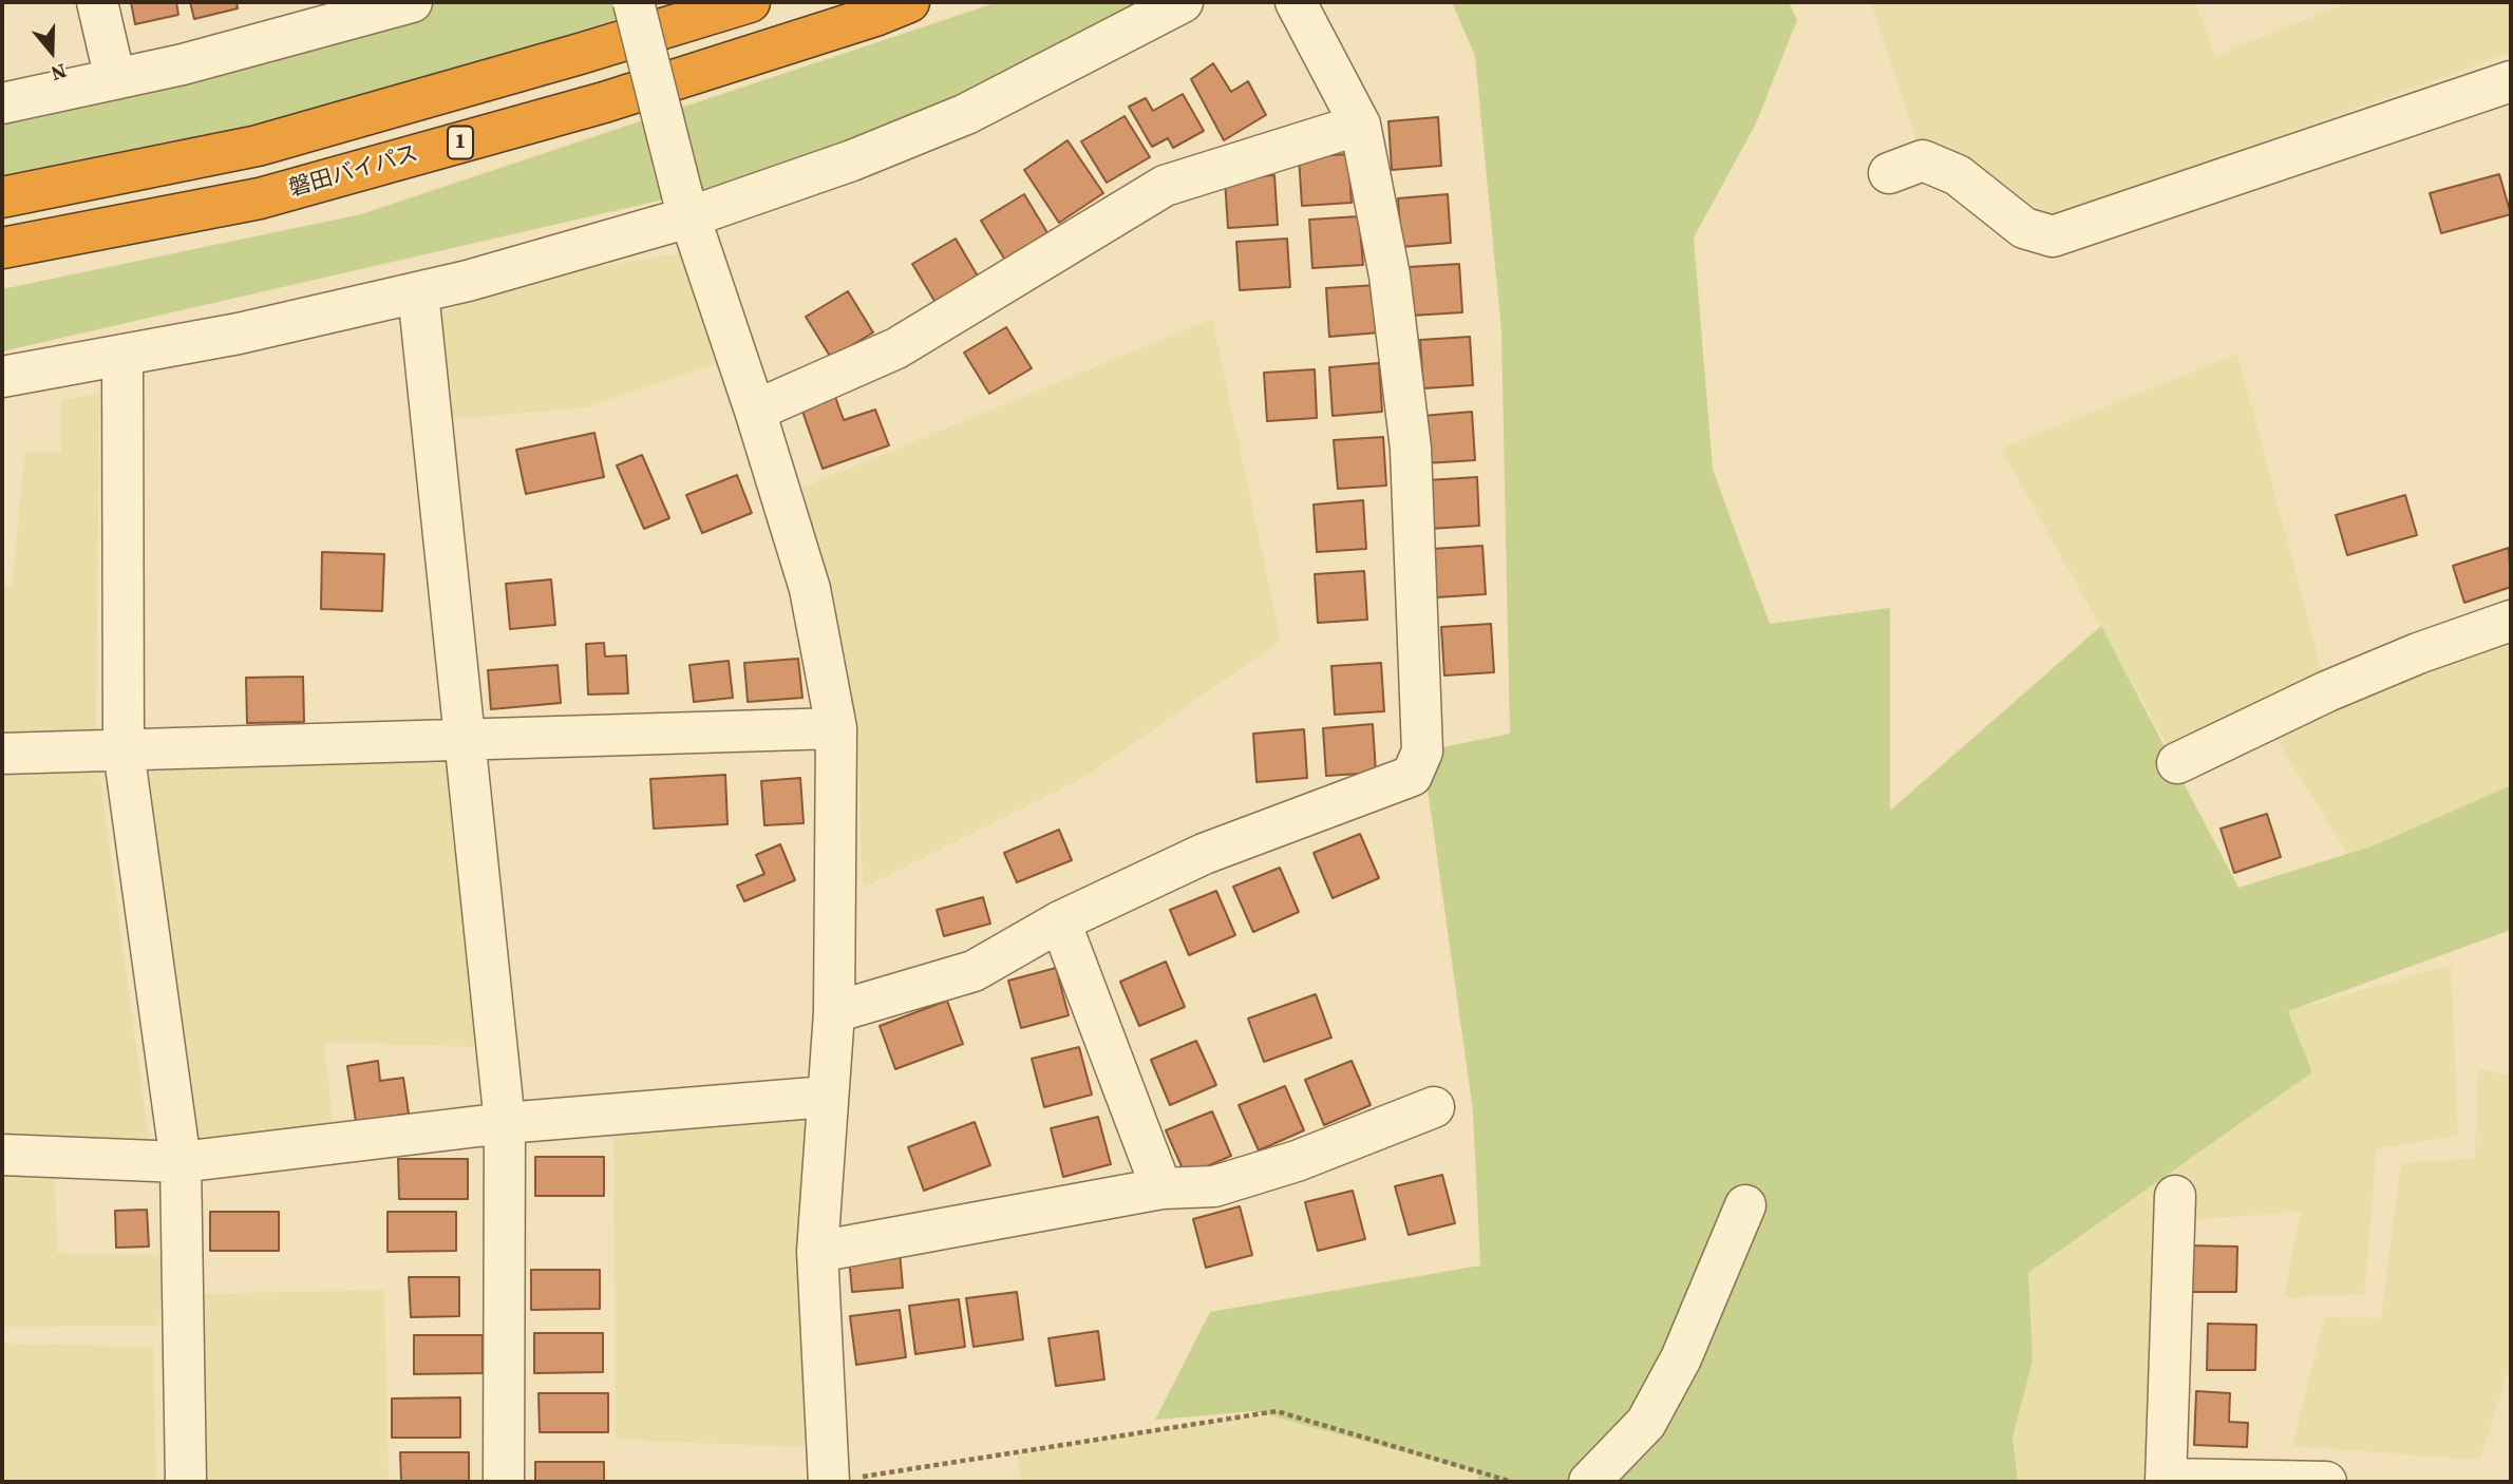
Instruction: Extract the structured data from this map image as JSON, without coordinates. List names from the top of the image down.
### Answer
{
  "streets": {
    "highway": ["1", "磐田バイパス"]
  },
  "north": "bottom"
}
